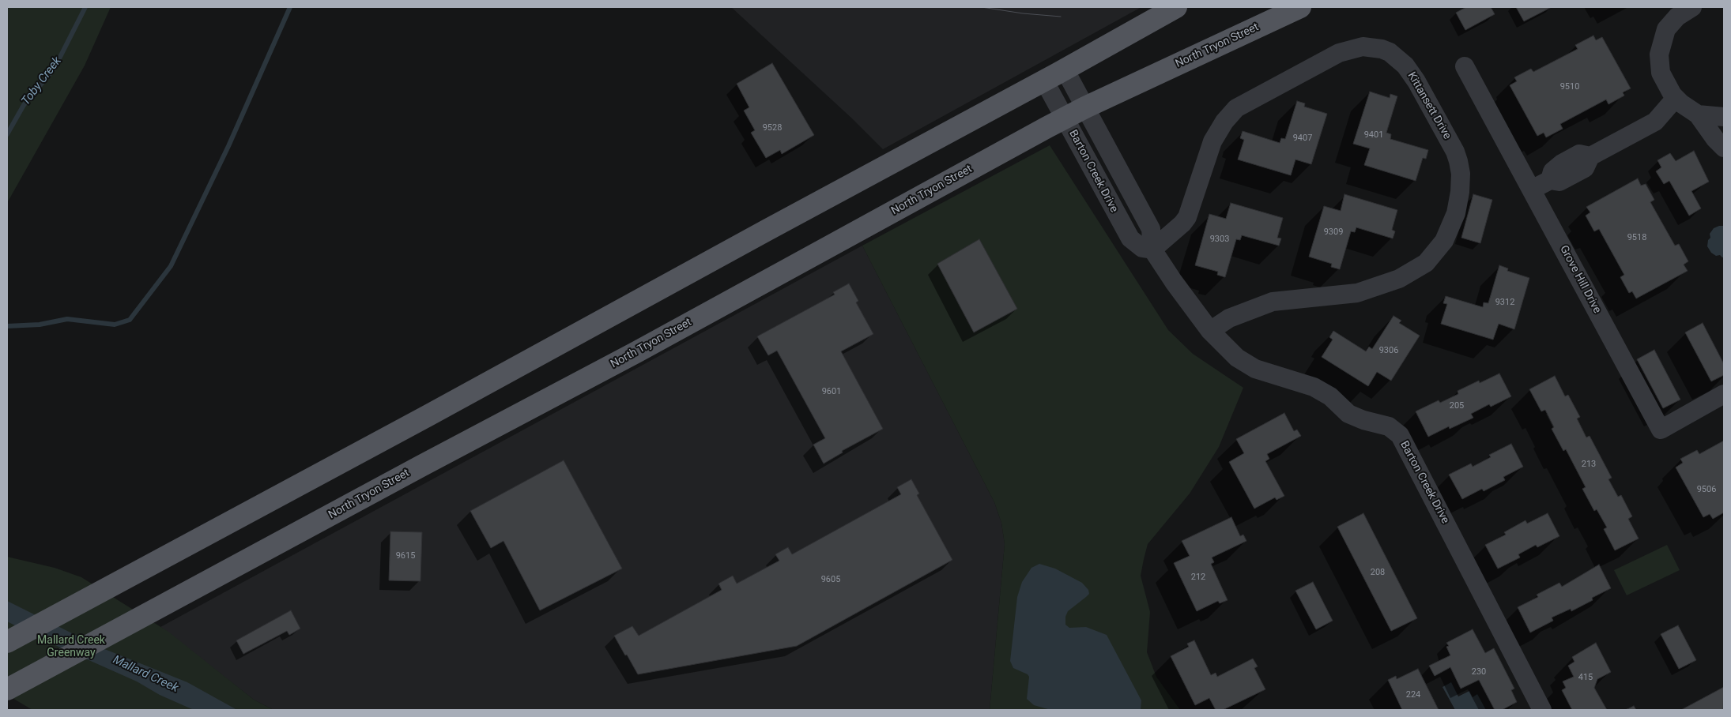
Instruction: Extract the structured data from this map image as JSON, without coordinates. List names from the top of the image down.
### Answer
{
  "streets": {
    "main road": ["North Tryon Street"],
    "street": ["Kittansett Drive", "Barton Creek Drive", "Grove Hill Drive"]
  },
  "crossings": [
    ["North Tryon Street", "Barton Creek Drive"],
    ["Kittansett Drive", "Barton Creek Drive"]
  ],
  "water": ["Toby Creek", "Mallard Creek"],
  "parks": ["Mallard Creek Greenway"],
  "house_numbers": [
    "9510",
    "9528",
    "9401",
    "9407",
    "9309",
    "9518",
    "9303",
    "9312",
    "9306",
    "9601",
    "205",
    "213",
    "9506",
    "9615",
    "208",
    "212",
    "9605",
    "230",
    "415",
    "224"
  ]
}
